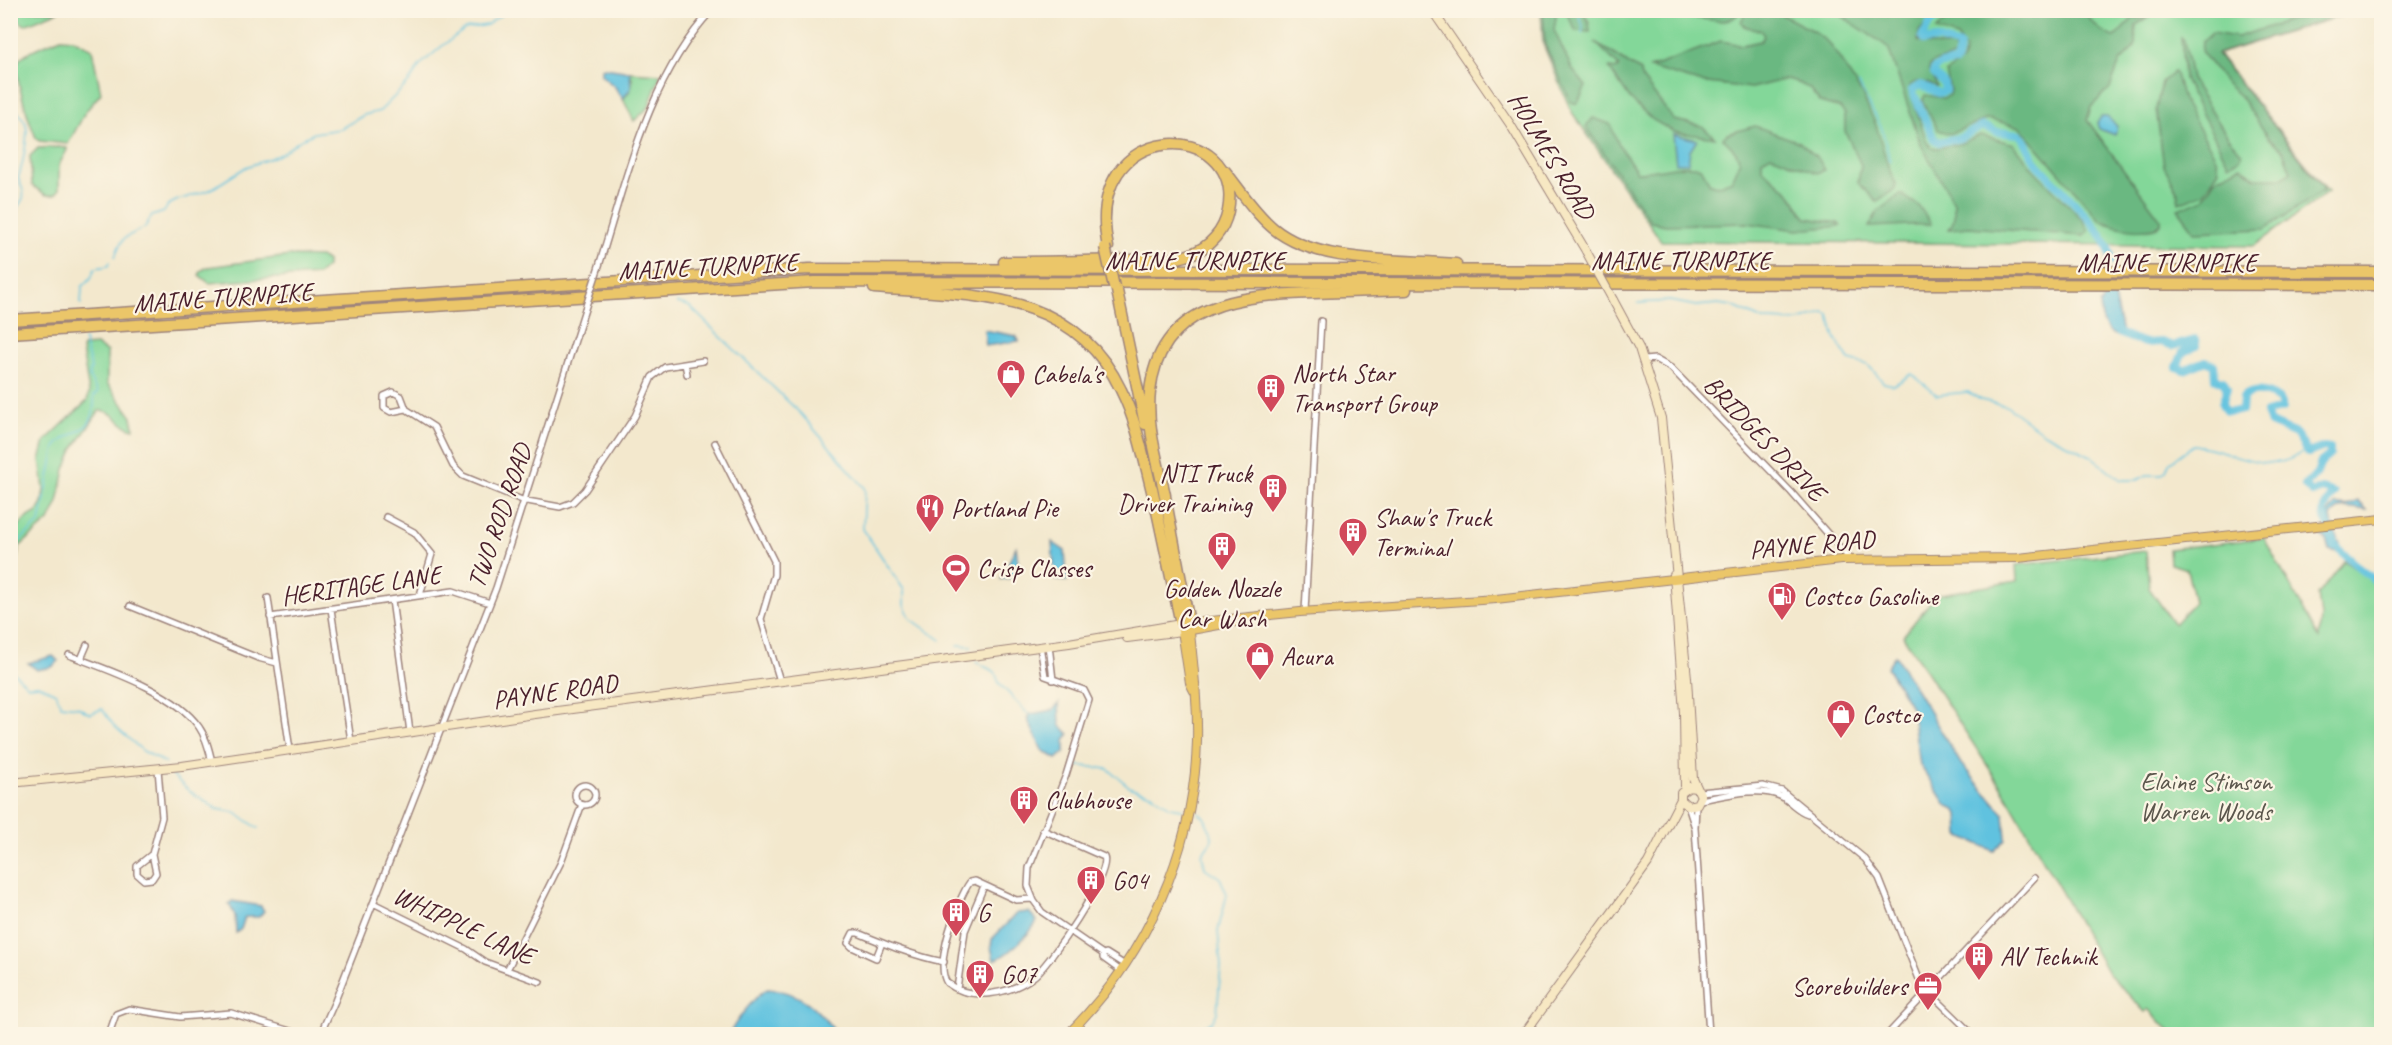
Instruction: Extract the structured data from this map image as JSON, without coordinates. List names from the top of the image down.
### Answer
{
  "streets": {
    "highway": ["MAINE TURNPIKE"],
    "main road": ["PAYNE ROAD"],
    "street": [
      "HOLMES ROAD",
      "BRIDGES DRIVE",
      "TWO ROD ROAD",
      "HERITAGE LANE",
      "WHIPPLE LANE"
    ]
  },
  "crossings": [
    ["HOLMES ROAD", "BRIDGES DRIVE"],
    ["HOLMES ROAD", "PAYNE ROAD"],
    ["BRIDGES DRIVE", "PAYNE ROAD"],
    ["TWO ROD ROAD", "PAYNE ROAD"],
    ["TWO ROD ROAD", "HERITAGE LANE"],
    ["TWO ROD ROAD", "WHIPPLE LANE"]
  ],
  "parks": ["Elaine Stimson Warren Woods"],
  "places": {
    "shop": ["Cabela's", "Acura", "Costco"],
    "building": [
      "North Star Transport Group",
      "NTI Truck Driver Training",
      "Shaw's Truck Terminal",
      "Golden Nozzle Car Wash",
      "Clubhouse",
      "G04",
      "G",
      "AV Technik",
      "G07"
    ],
    "restaurant": ["Portland Pie"],
    "sports": ["Crisp Classes"],
    "fuel station": ["Costco Gasoline"],
    "office": ["Scorebuilders"]
  }
}
